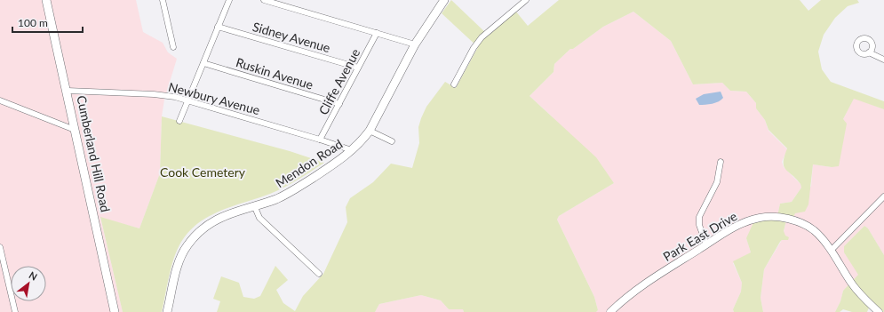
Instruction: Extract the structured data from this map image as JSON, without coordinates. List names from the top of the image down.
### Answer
{
  "streets": {
    "main road": ["Cumberland Hill Road", "Mendon Road"],
    "street": [
      "Sidney Avenue",
      "Ruskin Avenue",
      "Cliffe Avenue",
      "Newbury Avenue",
      "Park East Drive"
    ]
  },
  "crossings": [
    ["Sidney Avenue", "Cliffe Avenue"],
    ["Ruskin Avenue", "Cliffe Avenue"],
    ["Cliffe Avenue", "Newbury Avenue"],
    ["Newbury Avenue", "Cumberland Hill Road"],
    ["Newbury Avenue", "Mendon Road"]
  ],
  "parks": ["Cook Cemetery"],
  "scale_bar": "100 m",
  "north": "top right"
}
